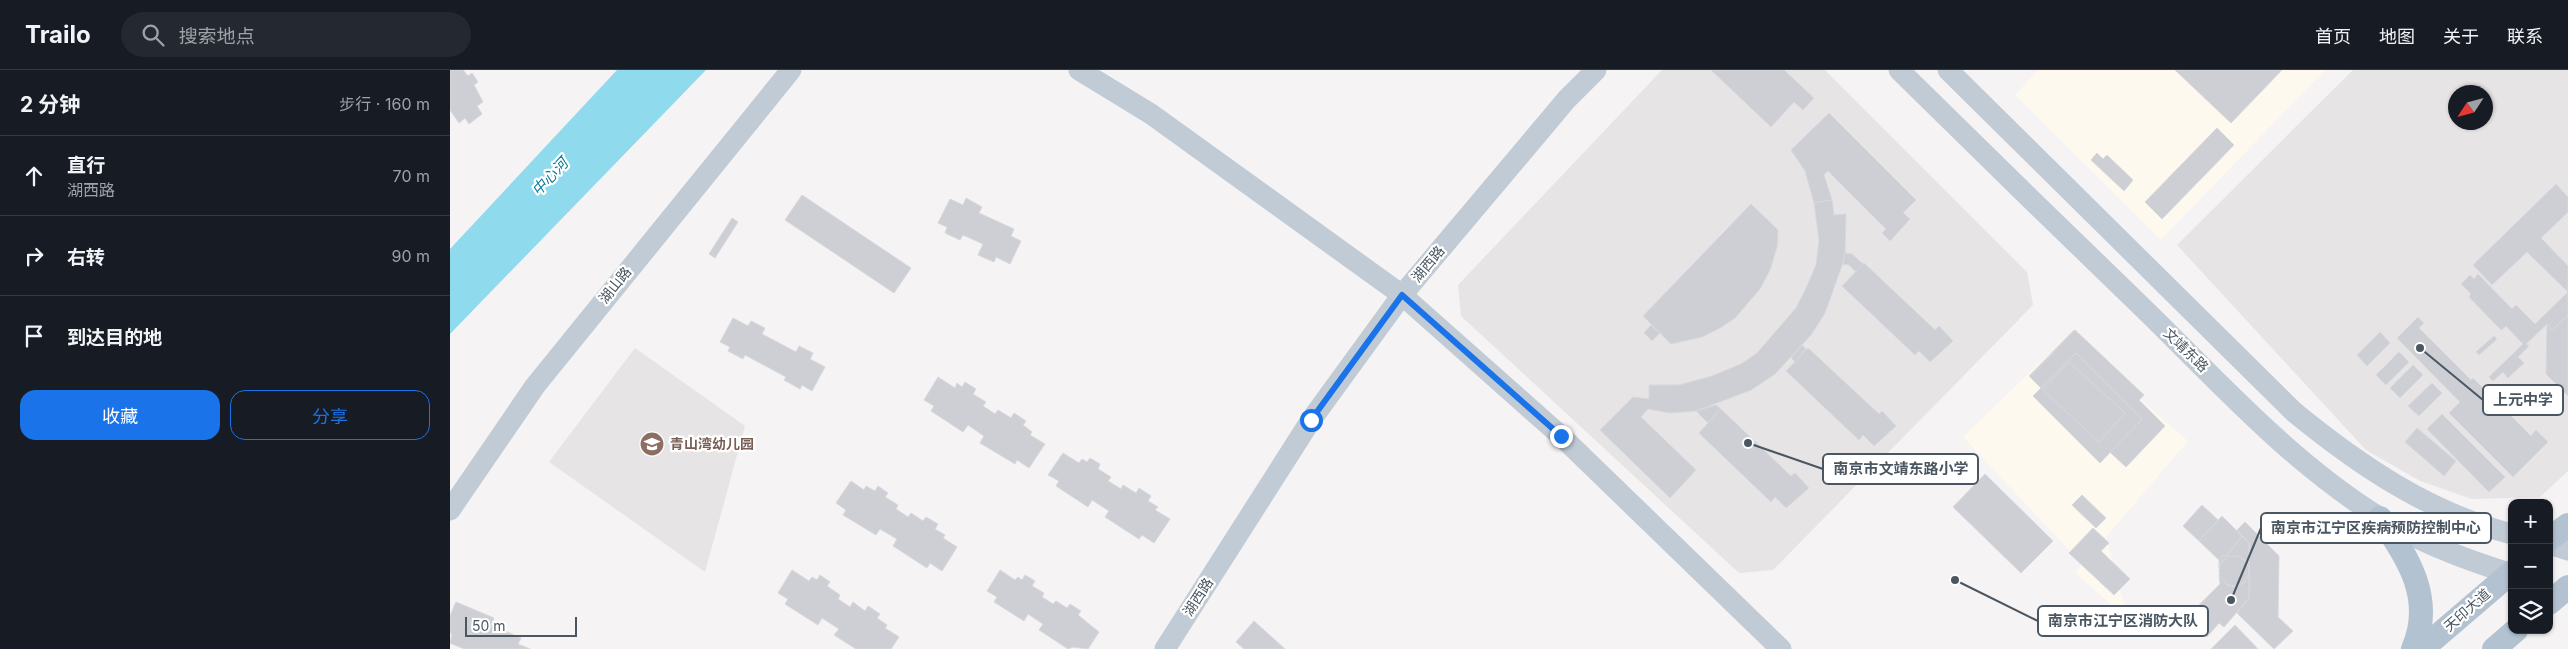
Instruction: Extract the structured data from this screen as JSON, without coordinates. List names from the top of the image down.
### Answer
{
  "streets": {
    "main road": [
      "湖西路",
      "湖山路",
      "文靖东路",
      "天印大道"
    ]
  },
  "water": ["中心河"],
  "places": {
    "other": [
      "上元中学",
      "南京市文靖东路小学",
      "南京市江宁区消防大队",
      "南京市江宁区疾病预防控制中心"
    ],
    "school or university": ["青山湾幼儿园"]
  },
  "scale_bar": "50 m",
  "north": "bottom left",
  "page": {
    "header": "Trailo",
    "search": "搜索地点",
    "nav": [
      "首页",
      "地图",
      "关于",
      "联系"
    ],
    "heading": ["2 分钟", "步行 · 160 m"],
    "list": [
      ["直行", "湖西路", "70 m"],
      ["右转", "90 m"],
      "到达目的地"
    ],
    "buttons": ["收藏", "分享"],
    "map_buttons": ["+", "−"],
    "scale": "50 m"
  }
}
